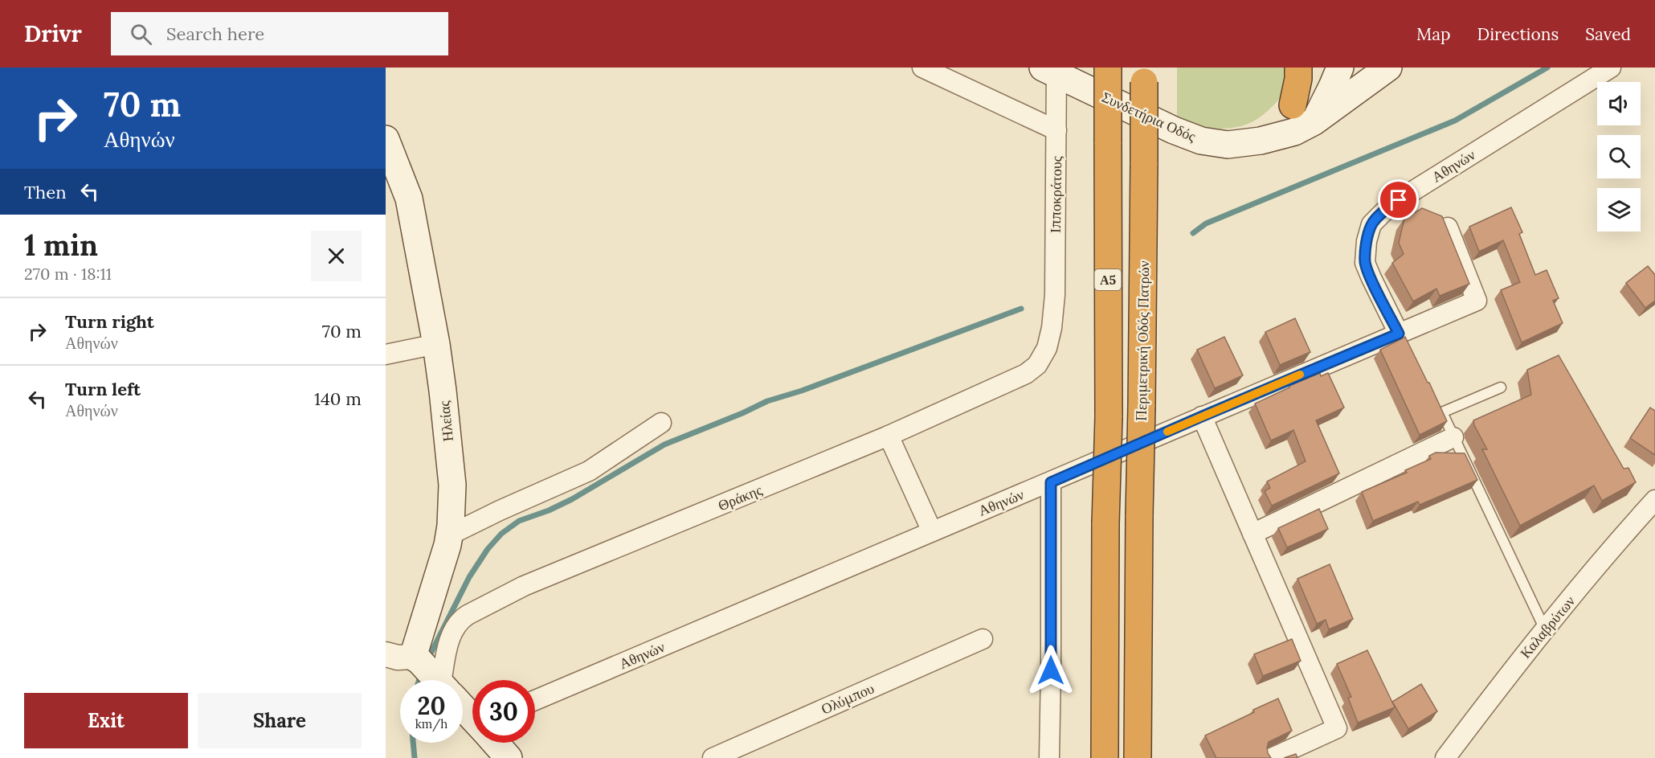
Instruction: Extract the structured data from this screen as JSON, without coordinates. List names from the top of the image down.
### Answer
{
  "streets": {
    "highway": ["Α5", "Περιμετρική Οδός Πατρών"],
    "main road": ["Συνδετήρια Οδός", "Ηλείας"],
    "street": [
      "Αθηνών",
      "Ιπποκράτους",
      "Θράκης",
      "Καλαβρύτων",
      "Ολύμπου"
    ]
  },
  "crossings": [
    ["Συνδετήρια Οδός", "Ιπποκράτους"],
    ["Ιπποκράτους", "Θράκης"],
    ["Ηλείας", "Θράκης"]
  ],
  "page": {
    "header": "Drivr",
    "search": "Search here",
    "nav": ["Map", "Directions", "Saved"],
    "turn": ["70 m", "Αθηνών"],
    "then": "Then",
    "heading": ["1 min", "270 m · 18:11"],
    "list": [
      {
        "name": "Turn right",
        "note": "Αθηνών",
        "value": "70 m"
      },
      {
        "name": "Turn left",
        "note": "Αθηνών",
        "value": "140 m"
      }
    ],
    "speed": "20 km/h",
    "limit": "30",
    "buttons": ["Exit", "Share"]
  }
}
